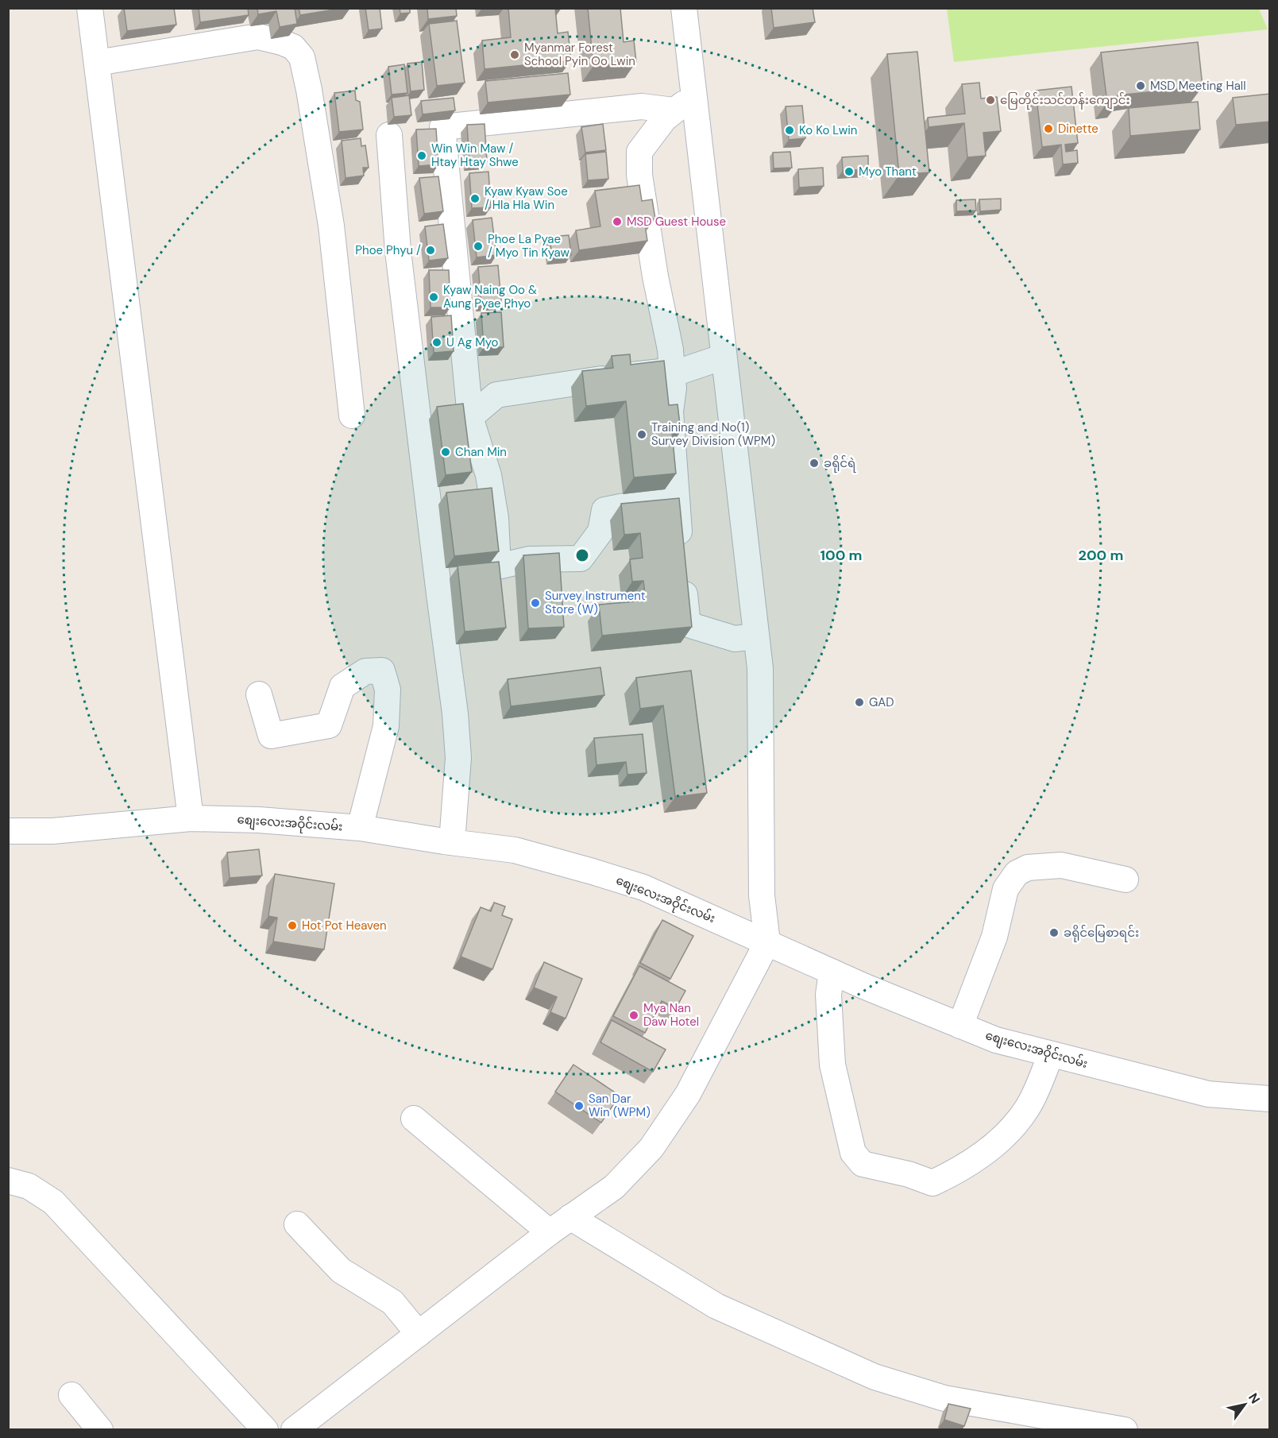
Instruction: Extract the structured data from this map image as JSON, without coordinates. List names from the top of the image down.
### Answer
{
  "streets": {
    "street": ["စျေးလေးအဝိုင်းလမ်း"]
  },
  "places": [
    "Myanmar Forest School Pyin Oo Lwin",
    "MSD Meeting Hall",
    "မြေတိုင်းသင်တန်းကျောင်း",
    "Dinette",
    "Ko Ko Lwin",
    "Win Win Maw / Htay Htay Shwe",
    "Myo Thant",
    "Kyaw Kyaw Soe / Hla Hla Win",
    "MSD Guest House",
    "Phoe La Pyae / Myo Tin Kyaw",
    "Phoe Phyu /",
    "Kyaw Naing Oo & Aung Pyae Phyo",
    "U Ag Myo",
    "Training and No(1) Survey Division (WPM)",
    "Chan Min",
    "ခရိုင်ရဲ",
    "Survey Instrument Store (W)",
    "GAD",
    "Hot Pot Heaven",
    "ခရိုင်မြေစာရင်း",
    "Mya Nan Daw Hotel",
    "San Dar Win (WPM)"
  ],
  "north": "top right",
  "rings": ["100 m", "200 m"]
}
